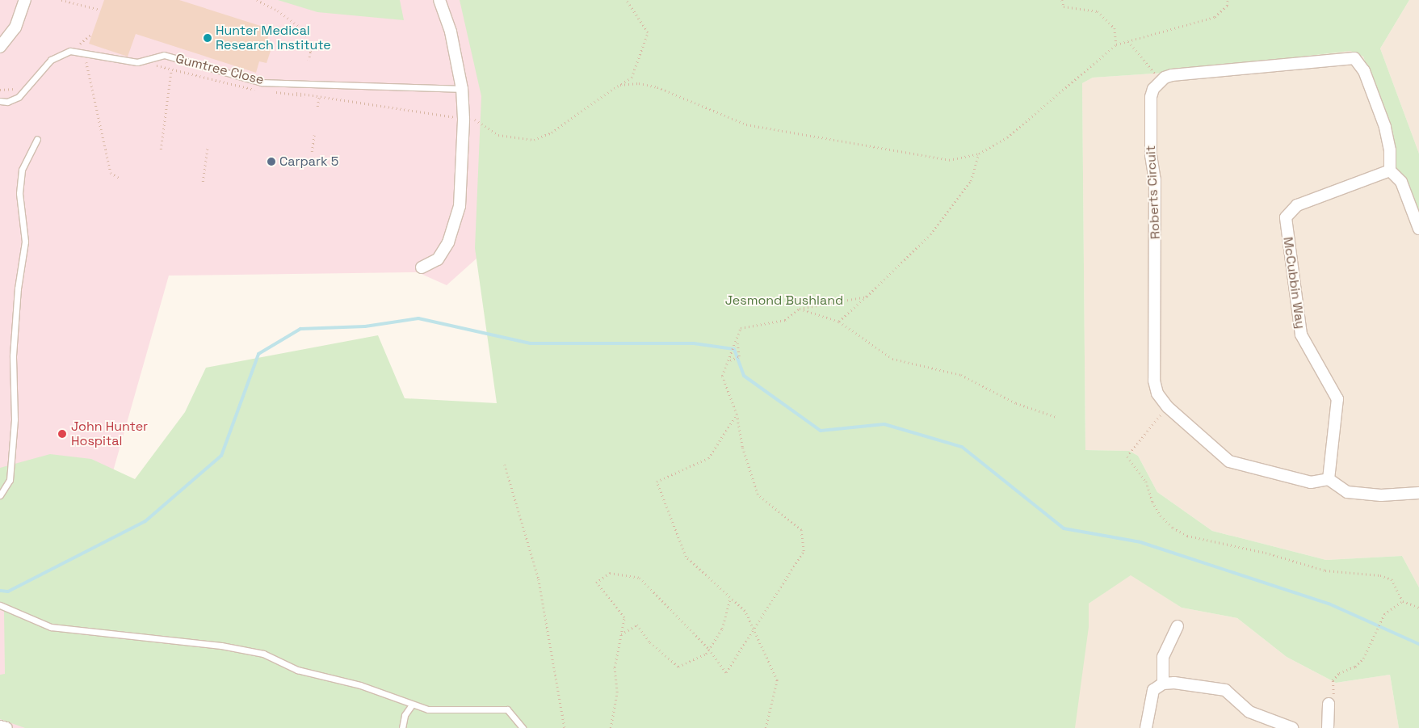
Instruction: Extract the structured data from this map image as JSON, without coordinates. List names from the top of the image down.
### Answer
{
  "streets": {
    "street": ["Roberts Circuit", "McCubbin Way"],
    "lane": ["Gumtree Close"]
  },
  "crossings": [
    ["Roberts Circuit", "McCubbin Way"]
  ],
  "parks": ["Jesmond Bushland"],
  "places": ["Hunter Medical Research Institute", "Carpark 5", "John Hunter Hospital"]
}
